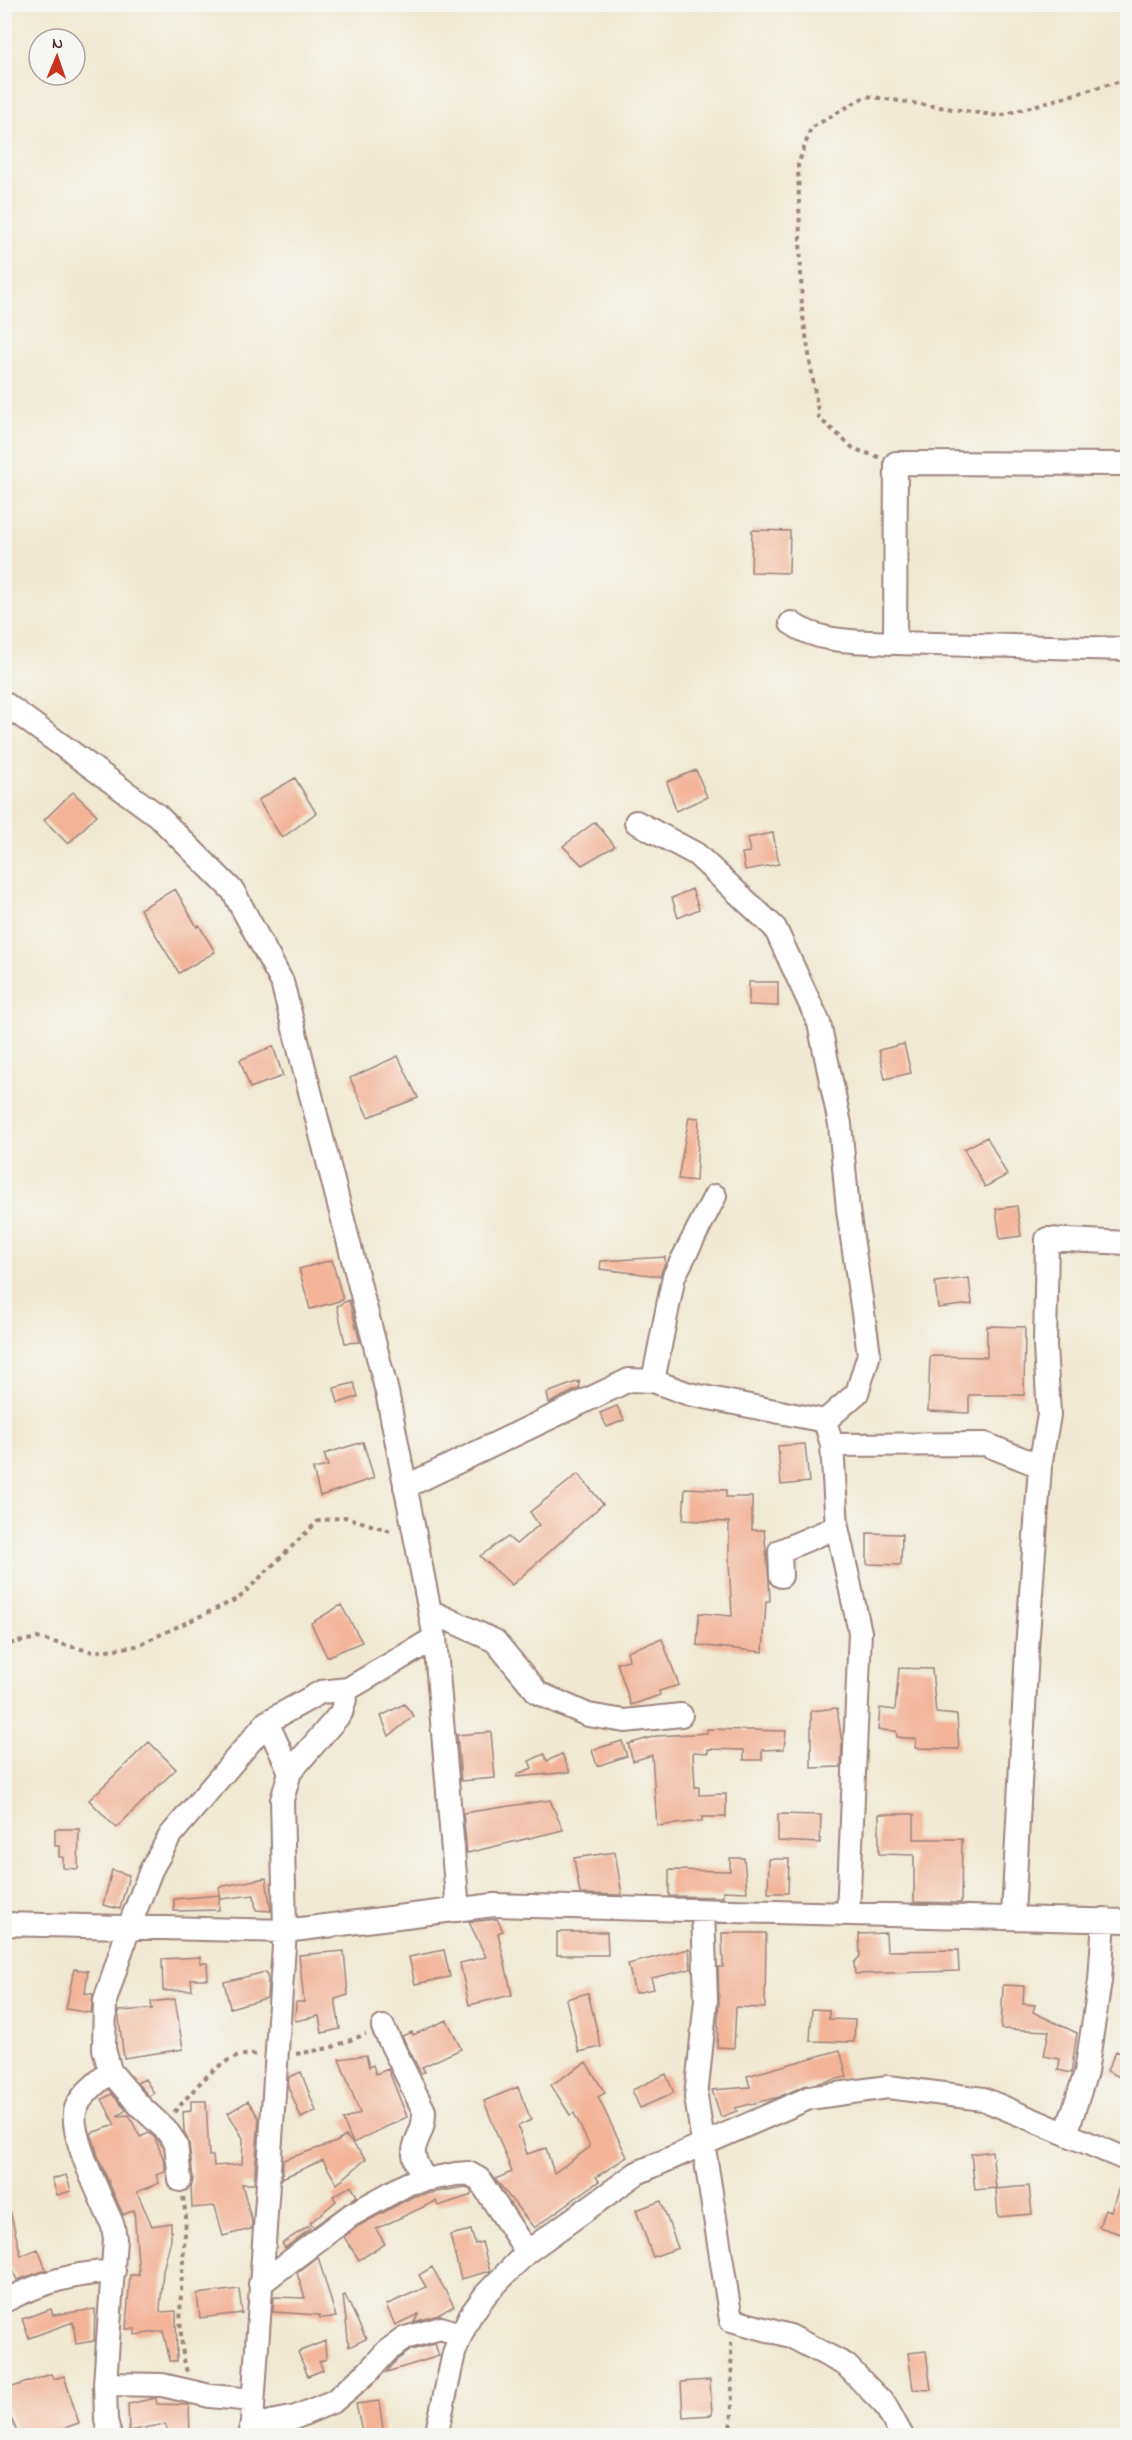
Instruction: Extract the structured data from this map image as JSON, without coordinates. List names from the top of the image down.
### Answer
{
  "north": "top"
}
